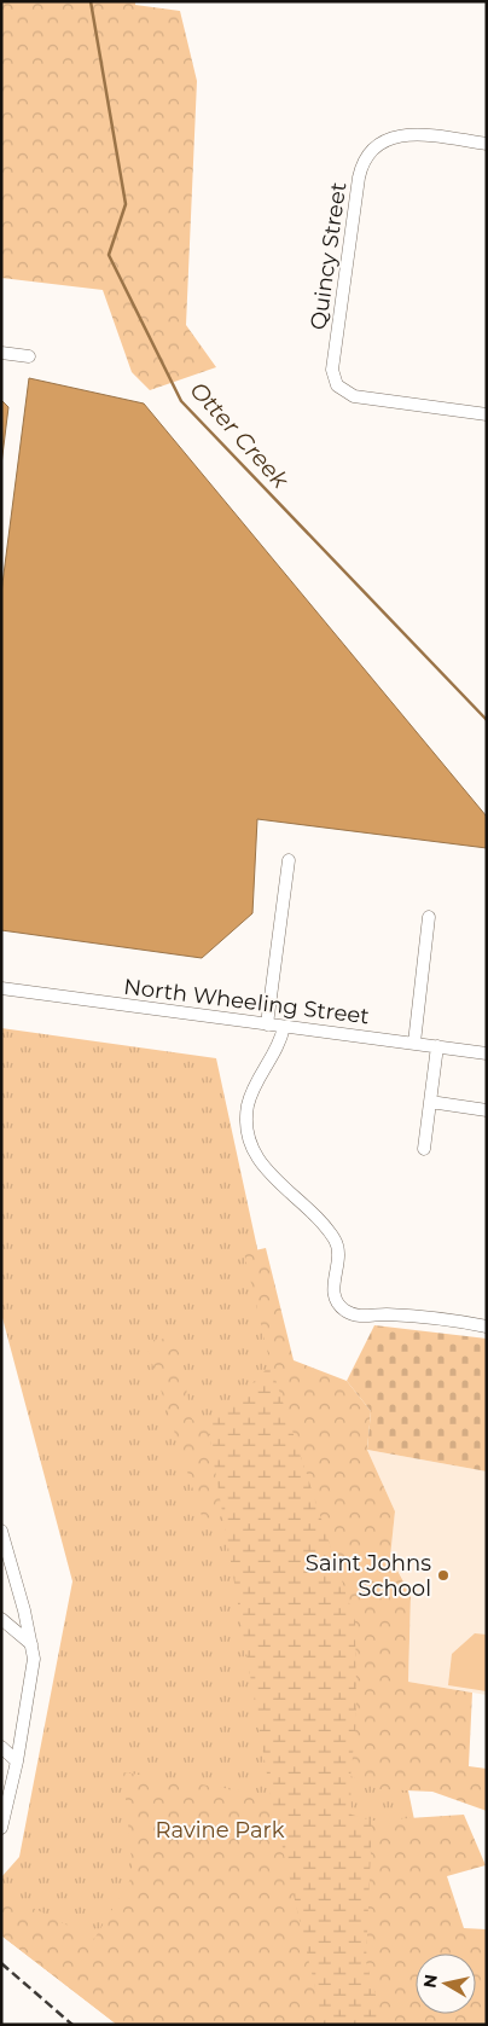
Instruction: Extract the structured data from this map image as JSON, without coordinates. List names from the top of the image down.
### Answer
{
  "streets": {
    "street": ["Quincy Street", "North Wheeling Street"]
  },
  "water": ["Otter Creek"],
  "parks": ["Ravine Park"],
  "places": ["Saint Johns School"],
  "north": "left"
}
